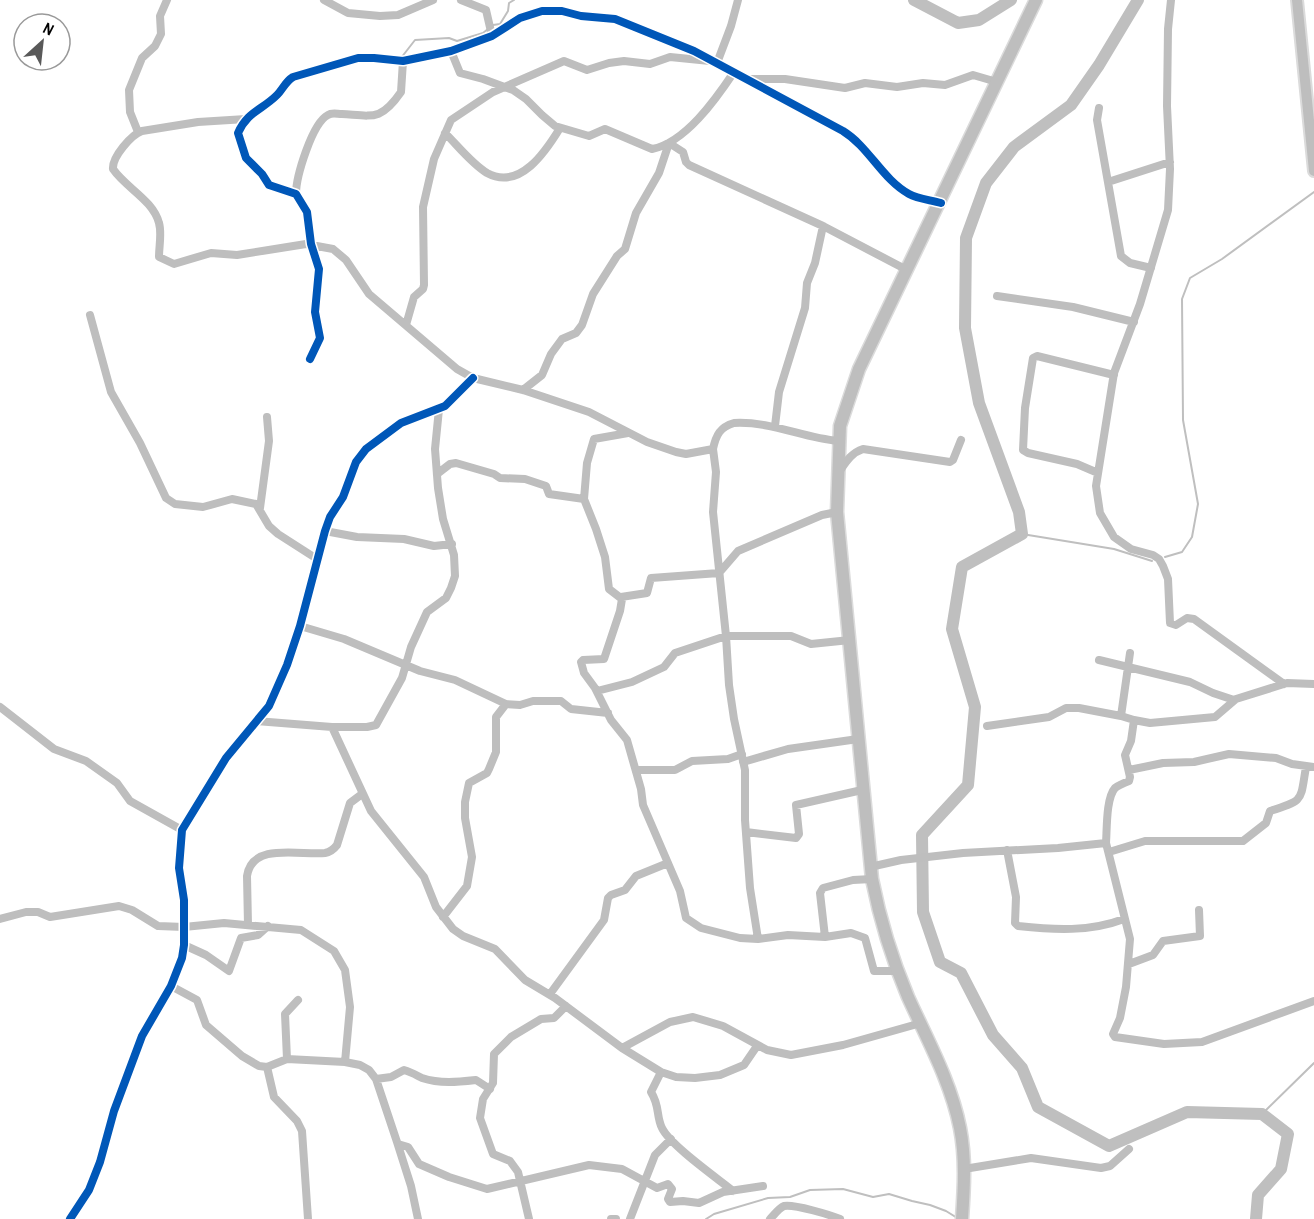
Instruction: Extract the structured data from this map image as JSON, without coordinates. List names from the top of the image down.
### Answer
{
  "north": "top right"
}
